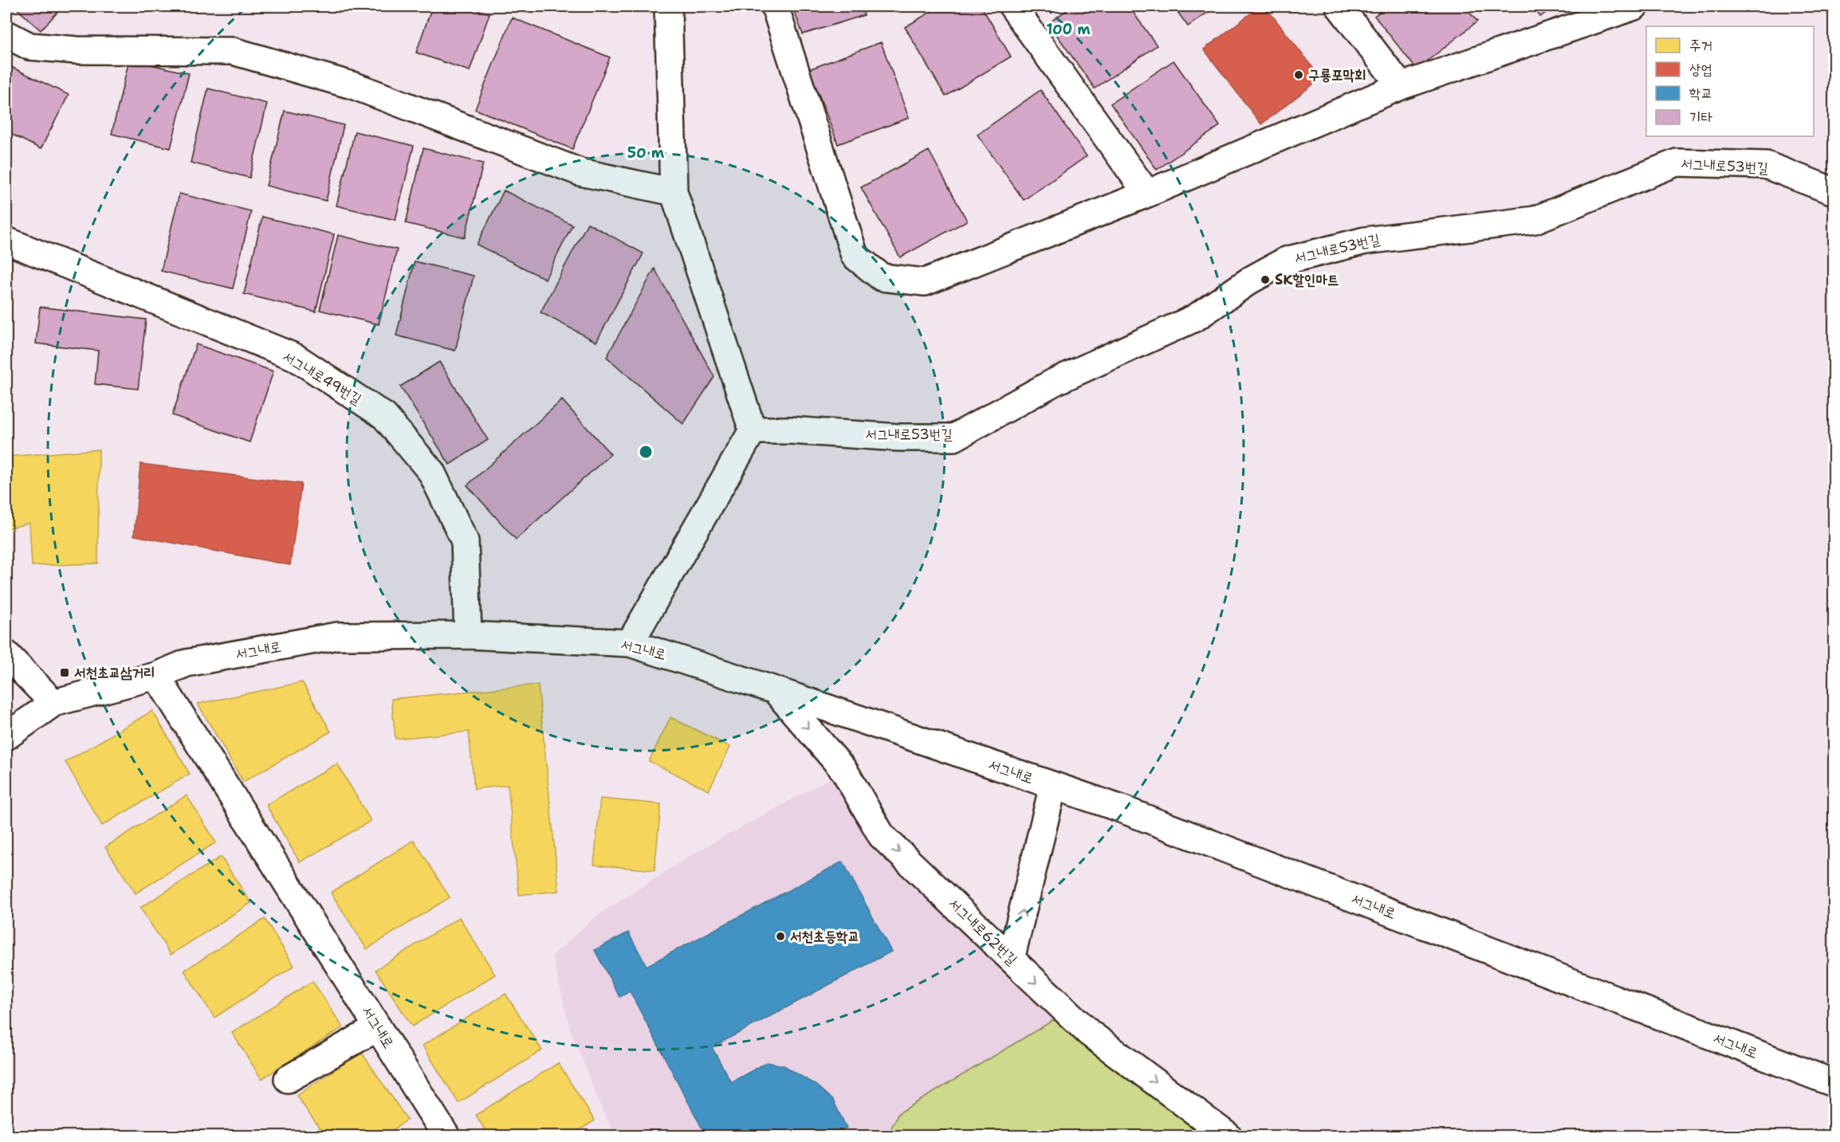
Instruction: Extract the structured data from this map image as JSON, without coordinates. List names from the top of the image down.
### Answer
{
  "streets": {
    "street": [
      "서그내로53번길",
      "서그내로49번길",
      "서그내로",
      "서그내로62번길"
    ]
  },
  "crossings": [
    ["서그내로49번길", "서그내로"],
    ["서그내로", "서그내로62번길"]
  ],
  "one_way": ["서그내로62번길"],
  "places": {
    "other": ["구룡포막회", "SK할인마트", "서천초등학교"],
    "transit": ["서천초교삼거리"]
  },
  "legend": [
    "주거",
    "상업",
    "학교",
    "기타"
  ],
  "rings": ["100 m", "50 m"]
}
